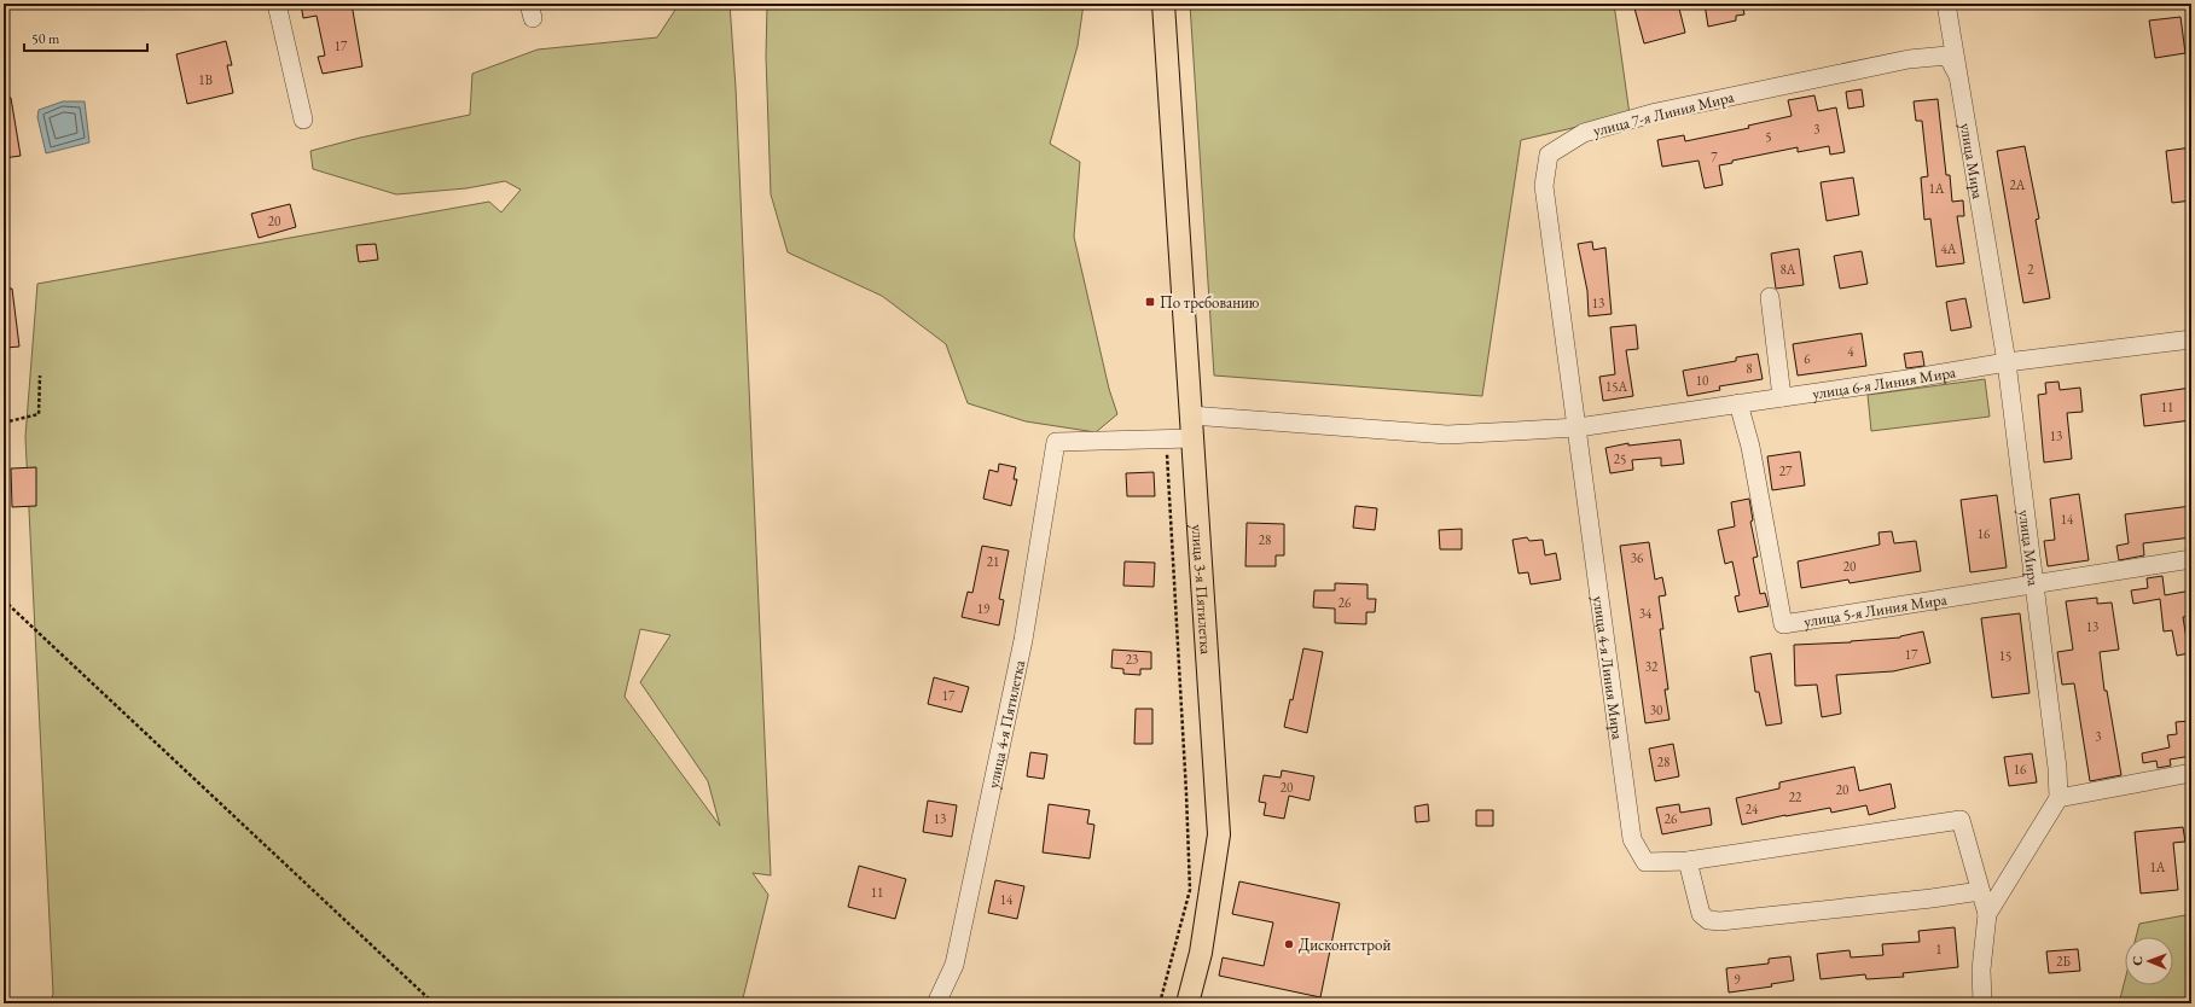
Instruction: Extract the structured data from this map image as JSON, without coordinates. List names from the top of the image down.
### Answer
{
  "streets": {
    "main road": ["улица 3-я Пятилетка"],
    "street": [
      "улица 7-я Линия Мира",
      "улица Мира",
      "улица 6-я Линия Мира",
      "улица 5-я Линия Мира",
      "улица 4-я Линия Мира",
      "улица 4-я Пятилетка"
    ]
  },
  "crossings": [
    ["улица 7-я Линия Мира", "улица Мира"],
    ["улица 7-я Линия Мира", "улица 6-я Линия Мира"],
    ["улица 7-я Линия Мира", "улица 4-я Линия Мира"],
    ["улица Мира", "улица 6-я Линия Мира"],
    ["улица Мира", "улица 5-я Линия Мира"],
    ["улица 6-я Линия Мира", "улица 3-я Пятилетка"],
    ["улица 6-я Линия Мира", "улица 5-я Линия Мира"],
    ["улица 6-я Линия Мира", "улица 4-я Линия Мира"]
  ],
  "places": {
    "transit": ["По требованию"],
    "other": ["Дисконтстрой"]
  },
  "house_numbers": [
    "17",
    "1В",
    "3",
    "5",
    "7",
    "2А",
    "1А",
    "20",
    "4А",
    "8А",
    "2",
    "13",
    "4",
    "6",
    "8",
    "10",
    "15А",
    "11",
    "13",
    "25",
    "27",
    "14",
    "16",
    "28",
    "36",
    "21",
    "20",
    "26",
    "19",
    "34",
    "13",
    "17",
    "15",
    "23",
    "32",
    "17",
    "30",
    "3",
    "28",
    "16",
    "20",
    "20",
    "22",
    "24",
    "13",
    "26",
    "1А",
    "11",
    "14",
    "1",
    "2Б",
    "9"
  ],
  "scale_bar": "50 m",
  "north": "left"
}
